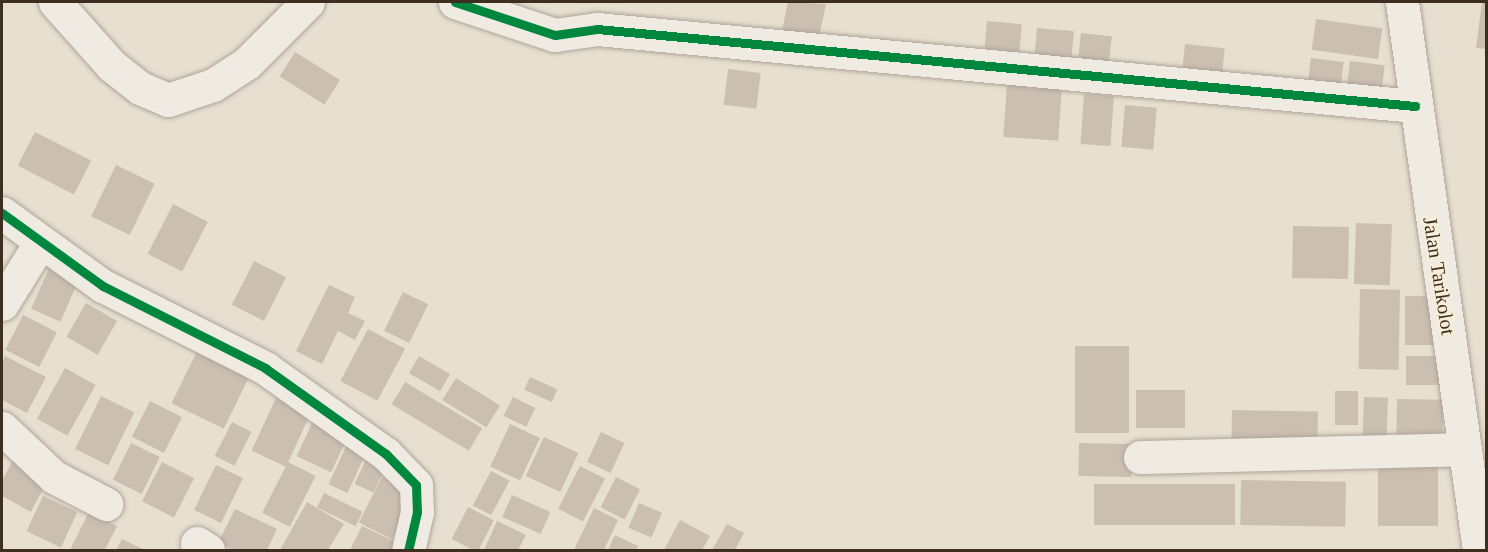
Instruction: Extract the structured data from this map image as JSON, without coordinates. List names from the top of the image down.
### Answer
{
  "streets": {
    "street": ["Jalan Tarikolot"]
  }
}
